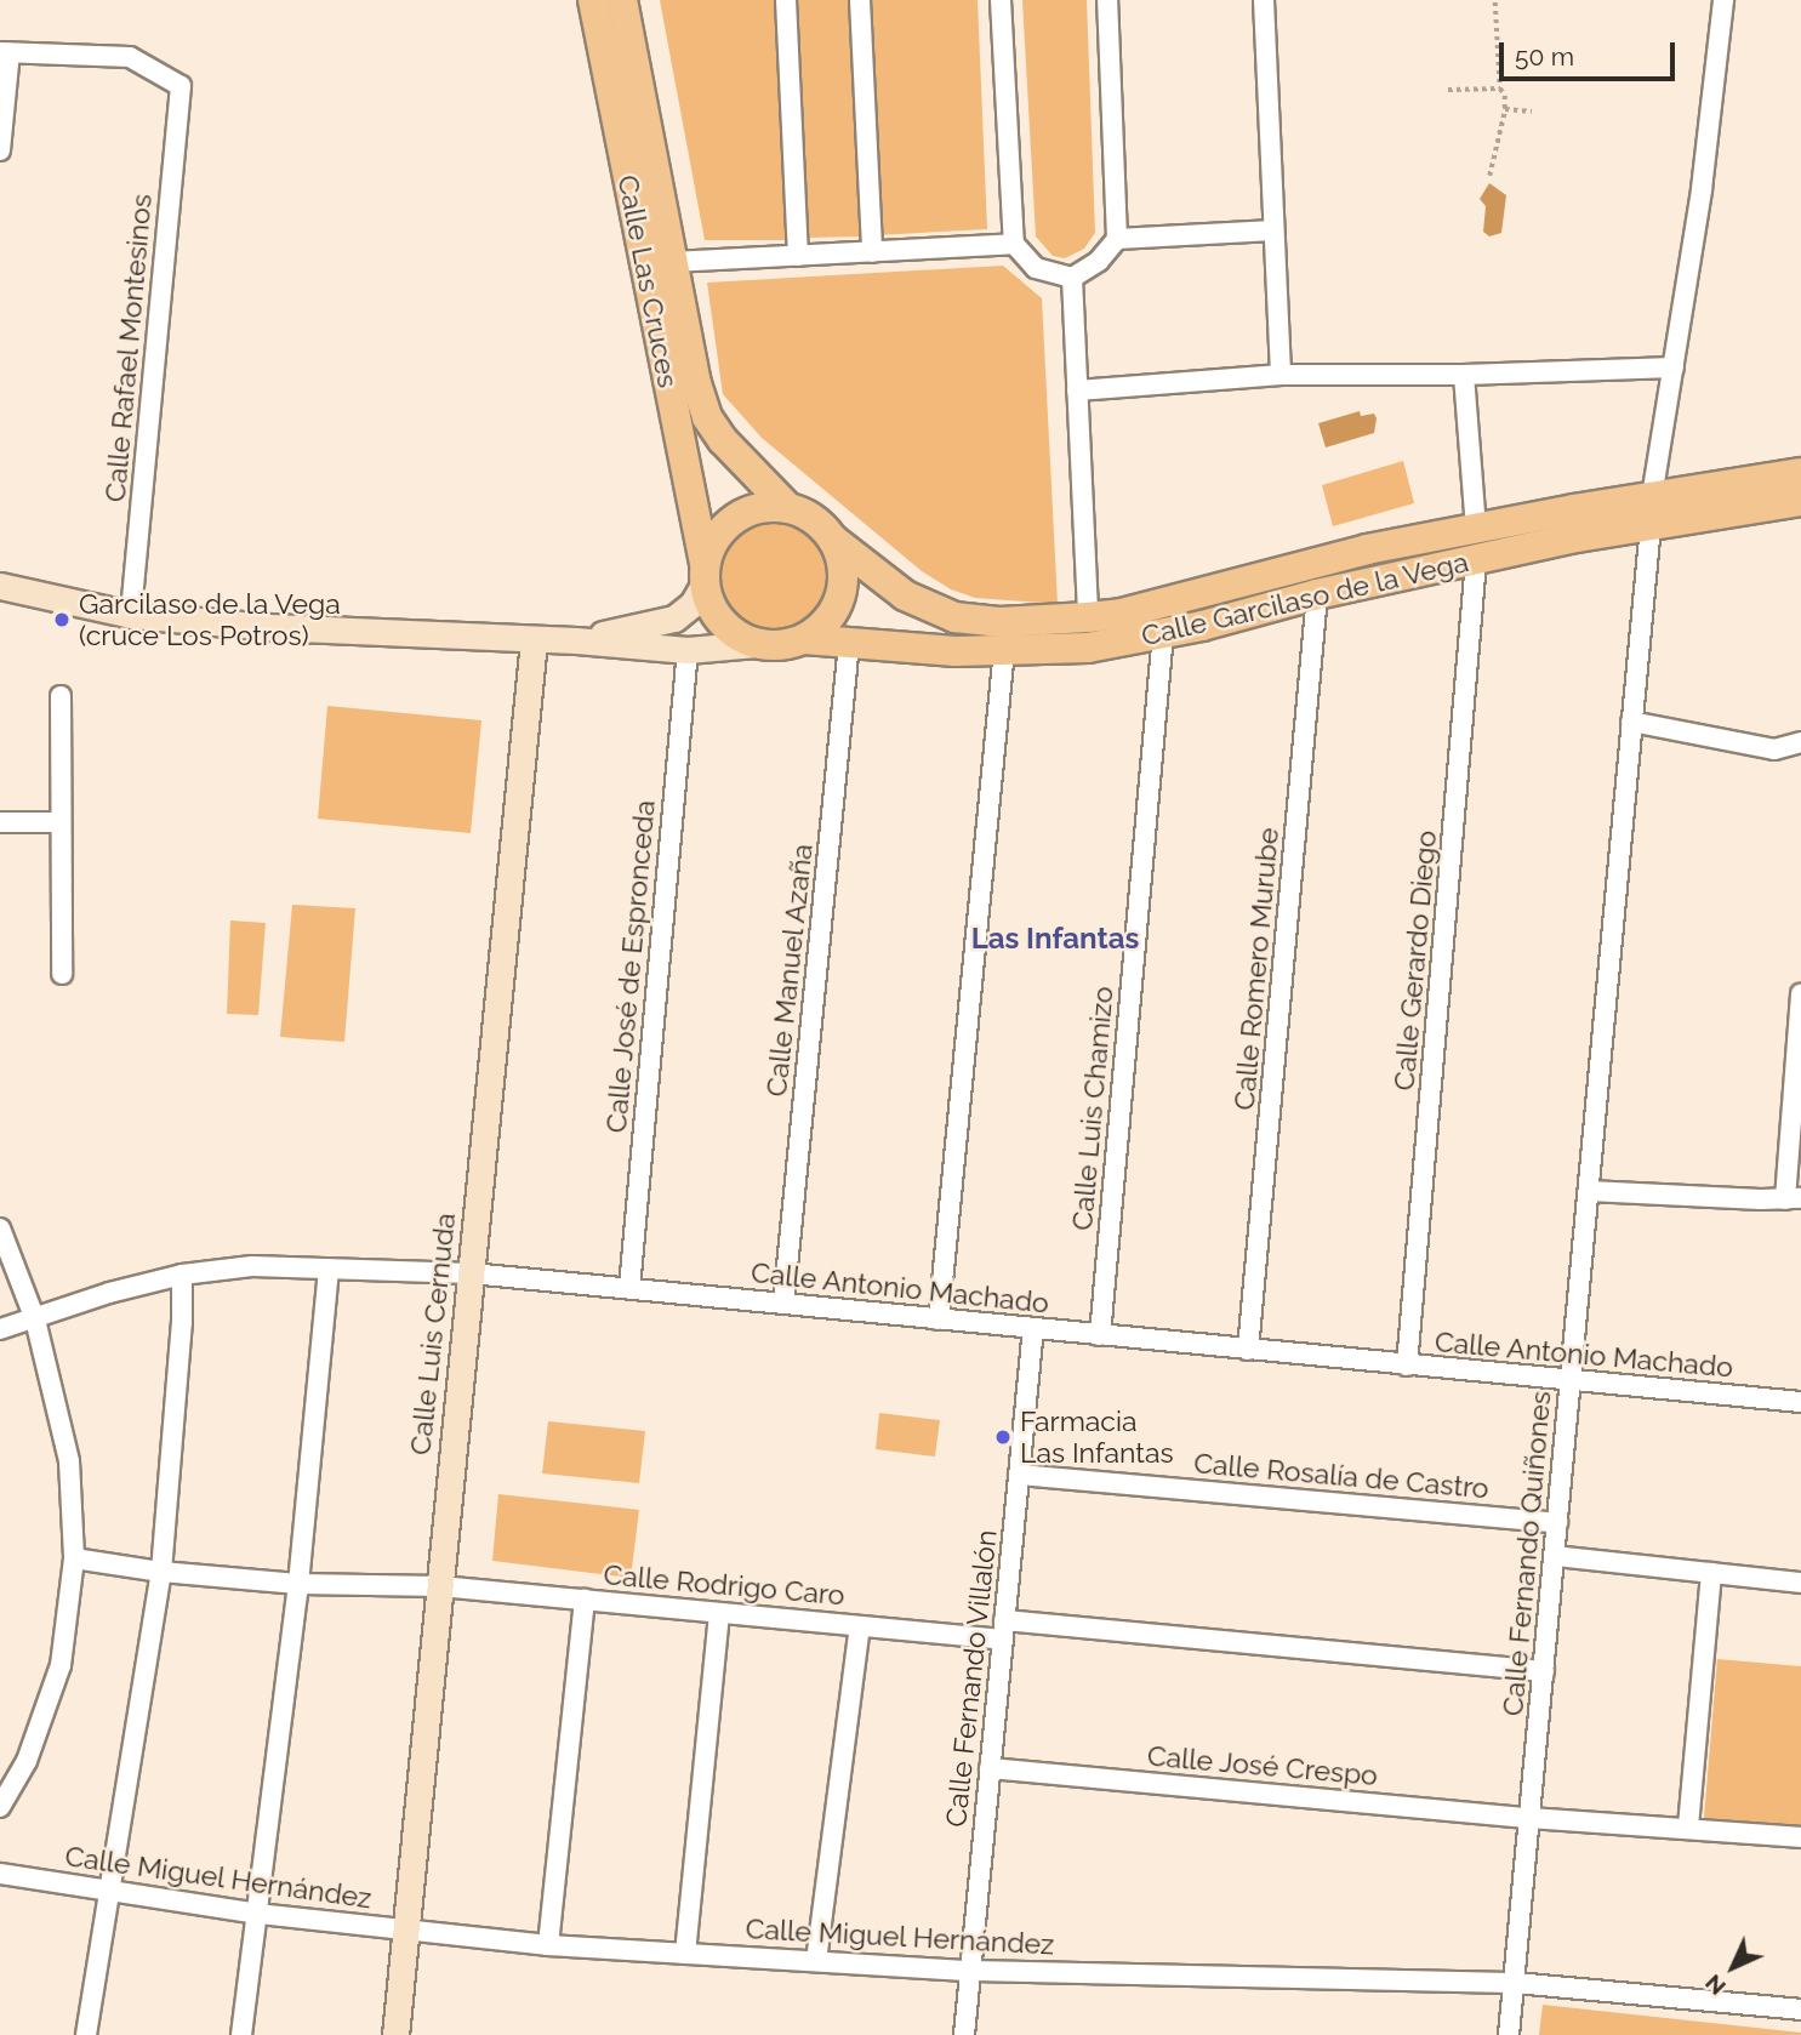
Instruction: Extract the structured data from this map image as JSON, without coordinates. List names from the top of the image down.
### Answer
{
  "streets": {
    "main road": ["Calle Las Cruces", "Calle Garcilaso de la Vega"],
    "street": [
      "Calle Rafael Montesinos",
      "Calle Gerardo Diego",
      "Calle José de Espronceda",
      "Calle Romero Murube",
      "Calle Manuel Azaña",
      "Calle Luis Chamizo",
      "Calle Antonio Machado",
      "Calle Luis Cernuda",
      "Calle Rosalía de Castro",
      "Calle Fernando Quiñones",
      "Calle Rodrigo Caro",
      "Calle Fernando Villalón",
      "Calle José Crespo",
      "Calle Miguel Hernández"
    ]
  },
  "crossings": [
    ["Calle Las Cruces", "Calle Garcilaso de la Vega"],
    ["Calle Garcilaso de la Vega", "Calle Gerardo Diego"],
    ["Calle Garcilaso de la Vega", "Calle Romero Murube"],
    ["Calle Garcilaso de la Vega", "Calle Manuel Azaña"],
    ["Calle Garcilaso de la Vega", "Calle Luis Chamizo"],
    ["Calle Garcilaso de la Vega", "Calle Fernando Quiñones"],
    ["Calle Gerardo Diego", "Calle Antonio Machado"],
    ["Calle José de Espronceda", "Calle Antonio Machado"],
    ["Calle Romero Murube", "Calle Antonio Machado"],
    ["Calle Manuel Azaña", "Calle Antonio Machado"],
    ["Calle Luis Chamizo", "Calle Antonio Machado"],
    ["Calle Antonio Machado", "Calle Luis Cernuda"],
    ["Calle Antonio Machado", "Calle Fernando Quiñones"],
    ["Calle Antonio Machado", "Calle Fernando Villalón"],
    ["Calle Luis Cernuda", "Calle Rodrigo Caro"],
    ["Calle Luis Cernuda", "Calle Miguel Hernández"],
    ["Calle Rosalía de Castro", "Calle Fernando Quiñones"],
    ["Calle Rosalía de Castro", "Calle Fernando Villalón"],
    ["Calle Fernando Quiñones", "Calle Rodrigo Caro"],
    ["Calle Fernando Quiñones", "Calle José Crespo"],
    ["Calle Fernando Quiñones", "Calle Miguel Hernández"],
    ["Calle Rodrigo Caro", "Calle Fernando Villalón"],
    ["Calle Fernando Villalón", "Calle José Crespo"],
    ["Calle Fernando Villalón", "Calle Miguel Hernández"]
  ],
  "districts": ["Las Infantas"],
  "places": ["Garcilaso de la Vega (cruce Los Potros)", "Farmacia Las Infantas"],
  "scale_bar": "50 m",
  "north": "bottom left"
}
